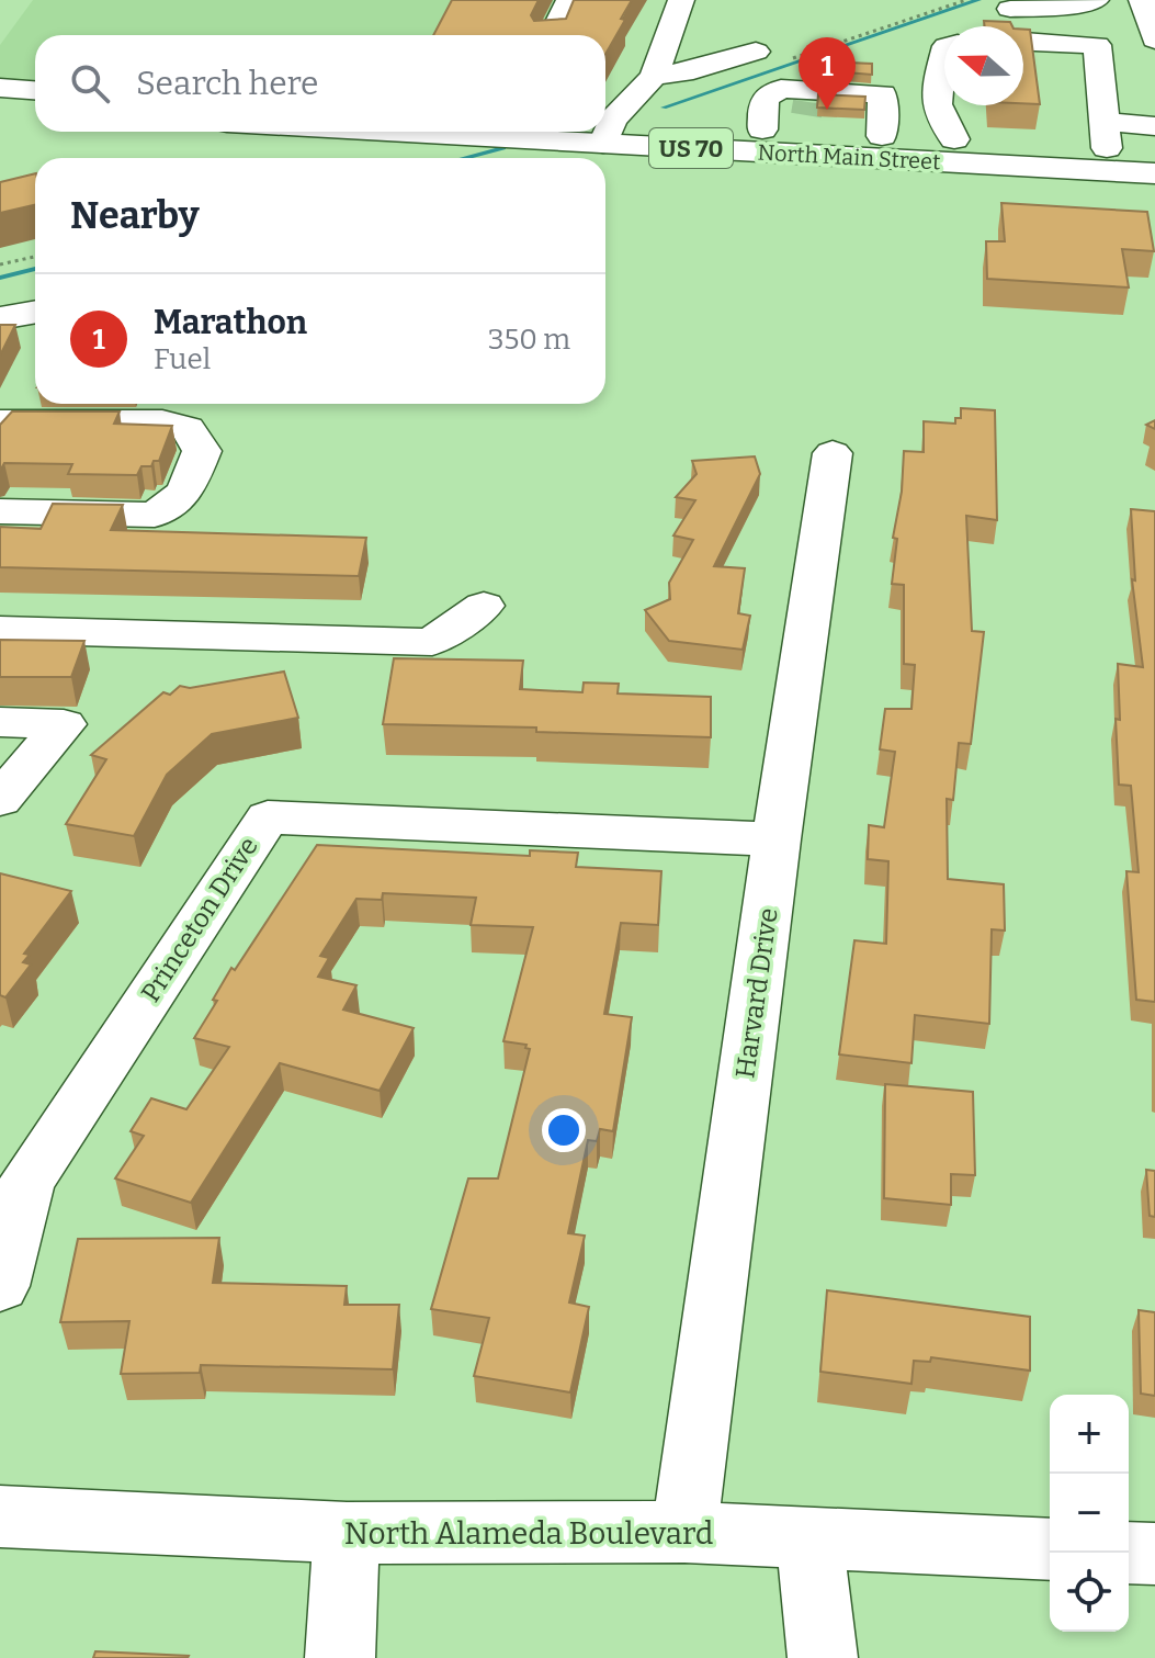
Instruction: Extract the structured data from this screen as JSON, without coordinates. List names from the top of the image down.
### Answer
{
  "streets": {
    "street": [
      "US 70",
      "North Main Street",
      "Princeton Drive",
      "Harvard Drive",
      "North Alameda Boulevard"
    ]
  },
  "crossings": [
    ["Princeton Drive", "Harvard Drive"],
    ["Harvard Drive", "North Alameda Boulevard"]
  ],
  "north": "left",
  "page": {
    "search": "Search here",
    "pins": "1",
    "heading": "Nearby",
    "list": [
      {
        "mark": "1",
        "name": "Marathon",
        "note": "Fuel",
        "value": "350 m"
      }
    ],
    "map_buttons": ["+", "−"]
  }
}
